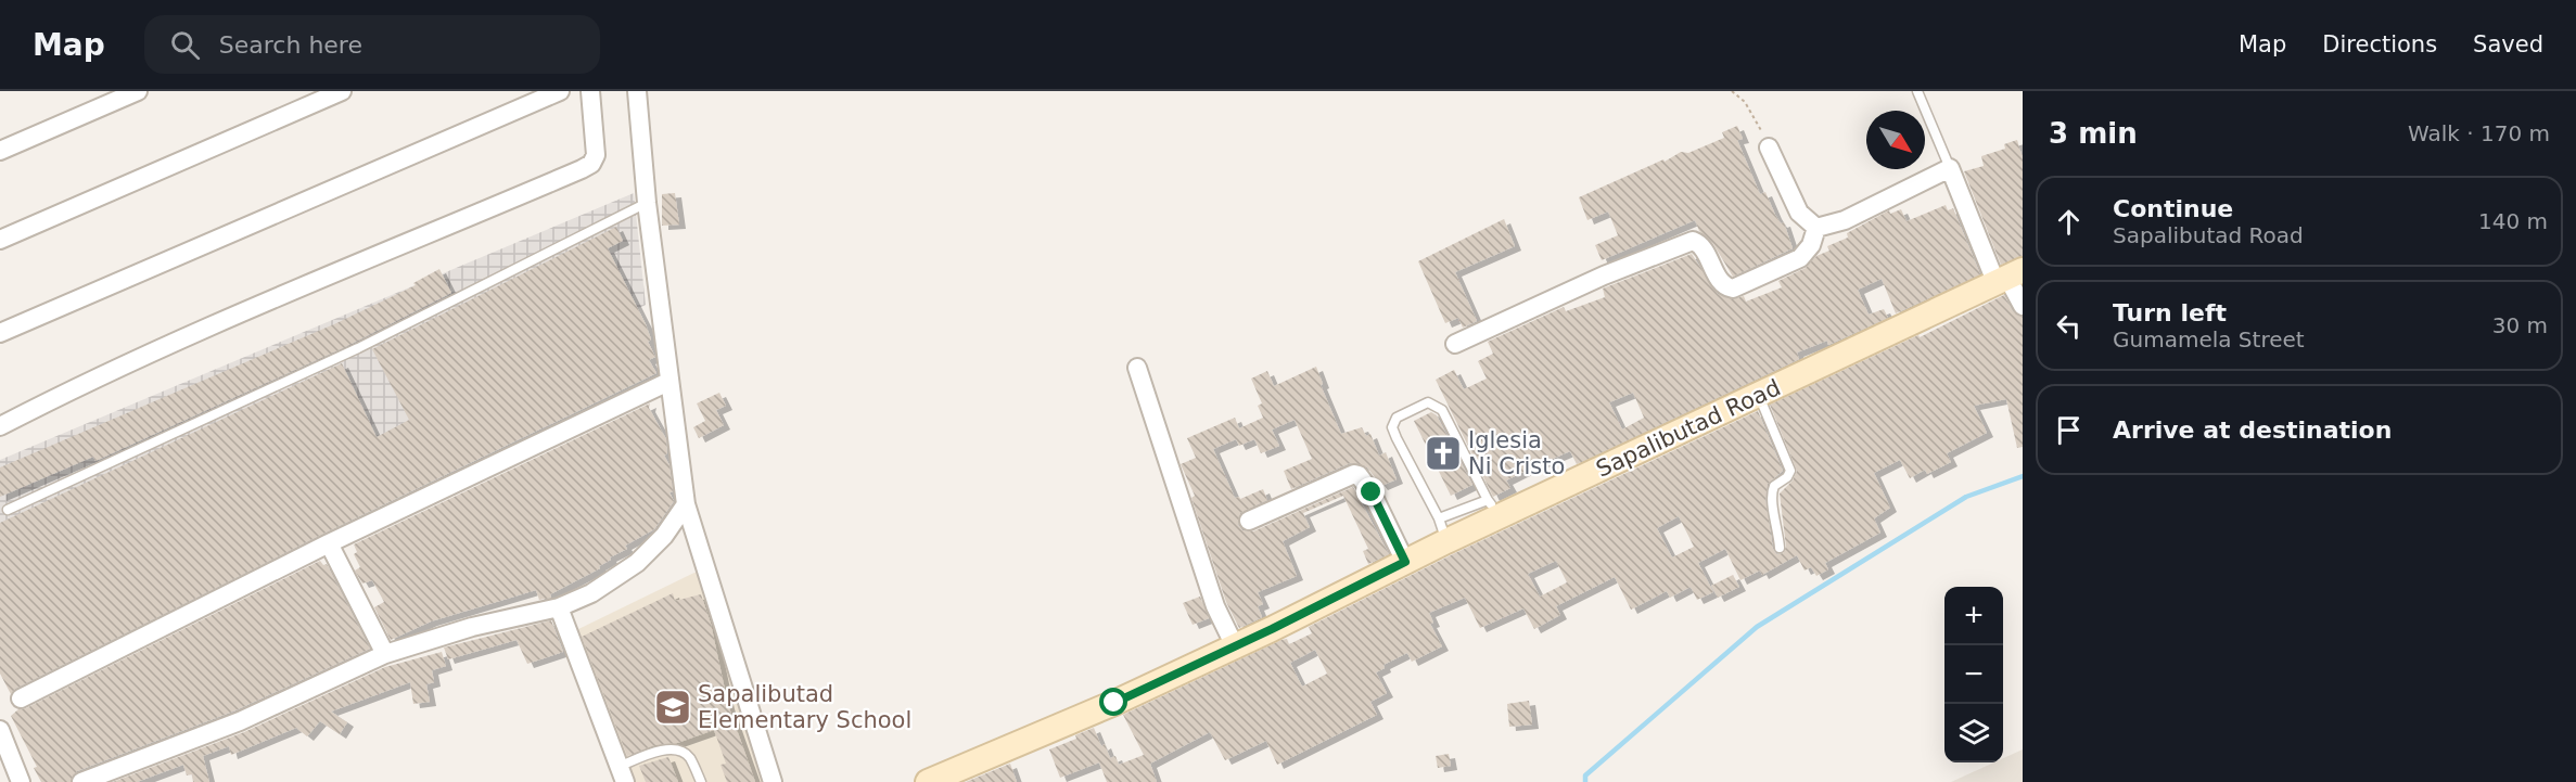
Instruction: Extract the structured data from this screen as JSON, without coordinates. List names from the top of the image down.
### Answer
{
  "streets": {
    "street": ["Sapalibutad Road"]
  },
  "places": {
    "church": ["Iglesia Ni Cristo"],
    "school or university": ["Sapalibutad Elementary School"]
  },
  "north": "bottom right",
  "page": {
    "header": "Map",
    "search": "Search here",
    "nav": ["Map", "Directions", "Saved"],
    "heading": ["3 min", "Walk · 170 m"],
    "list": [
      ["Continue", "Sapalibutad Road", "140 m"],
      ["Turn left", "Gumamela Street", "30 m"],
      "Arrive at destination"
    ],
    "map_buttons": ["+", "−"]
  }
}
